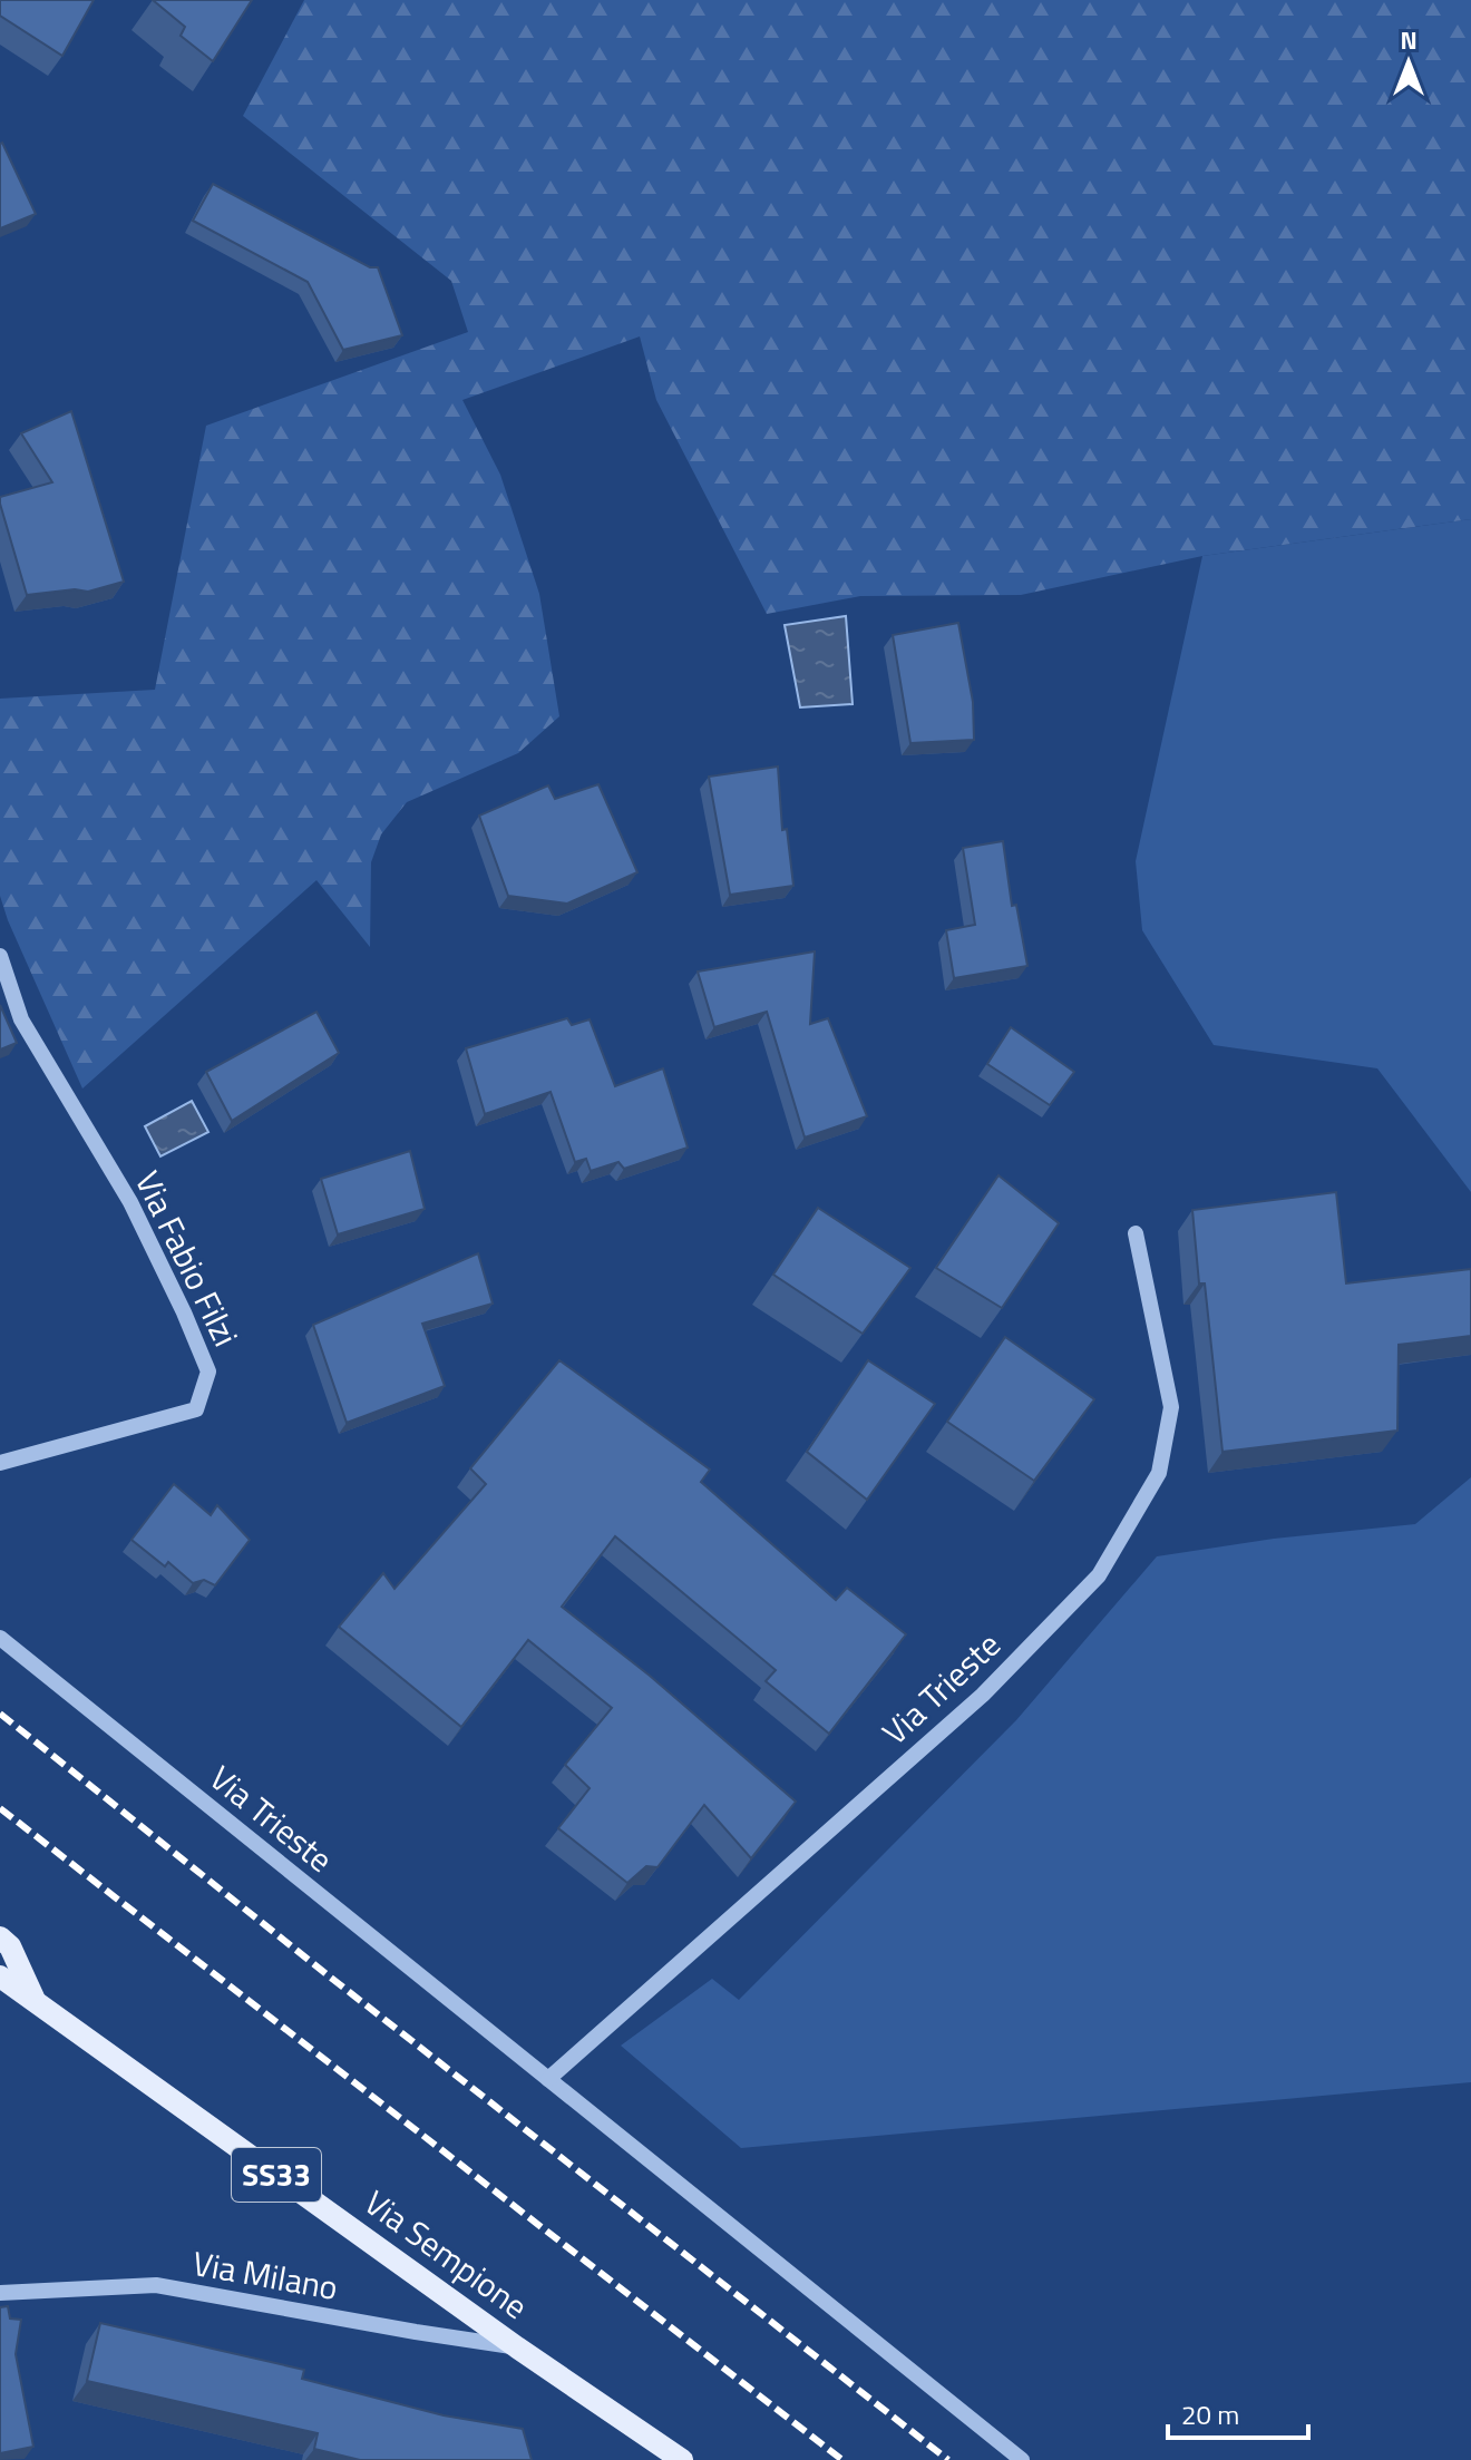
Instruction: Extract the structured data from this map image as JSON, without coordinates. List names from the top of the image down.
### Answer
{
  "streets": {
    "main road": ["SS33", "Via Sempione"],
    "street": ["Via Fabio Filzi", "Via Trieste", "Via Milano"]
  },
  "crossings": [
    ["Via Sempione", "Via Milano"]
  ],
  "scale_bar": "20 m",
  "north": "top"
}
